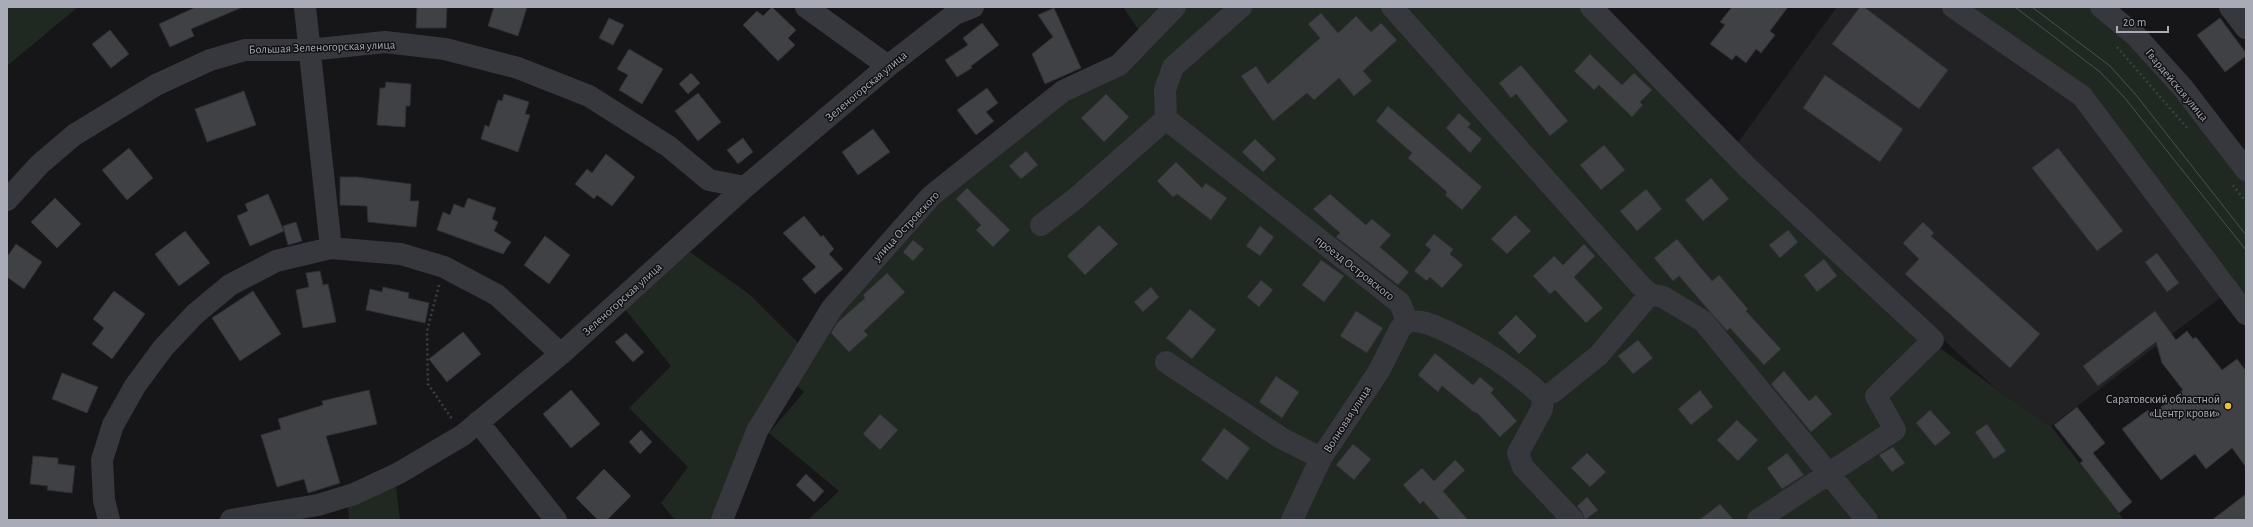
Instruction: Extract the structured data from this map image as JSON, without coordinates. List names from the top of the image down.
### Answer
{
  "streets": {
    "street": [
      "Большая Зеленогорская улица",
      "Гвардейская улица",
      "Зеленогорская улица",
      "улица Островского",
      "проезд Островского",
      "Волновая улица"
    ]
  },
  "crossings": [
    ["Большая Зеленогорская улица", "Зеленогорская улица"],
    ["проезд Островского", "Волновая улица"]
  ],
  "places": ["Саратовский областной «Центр крови»"],
  "scale_bar": "20 m"
}
